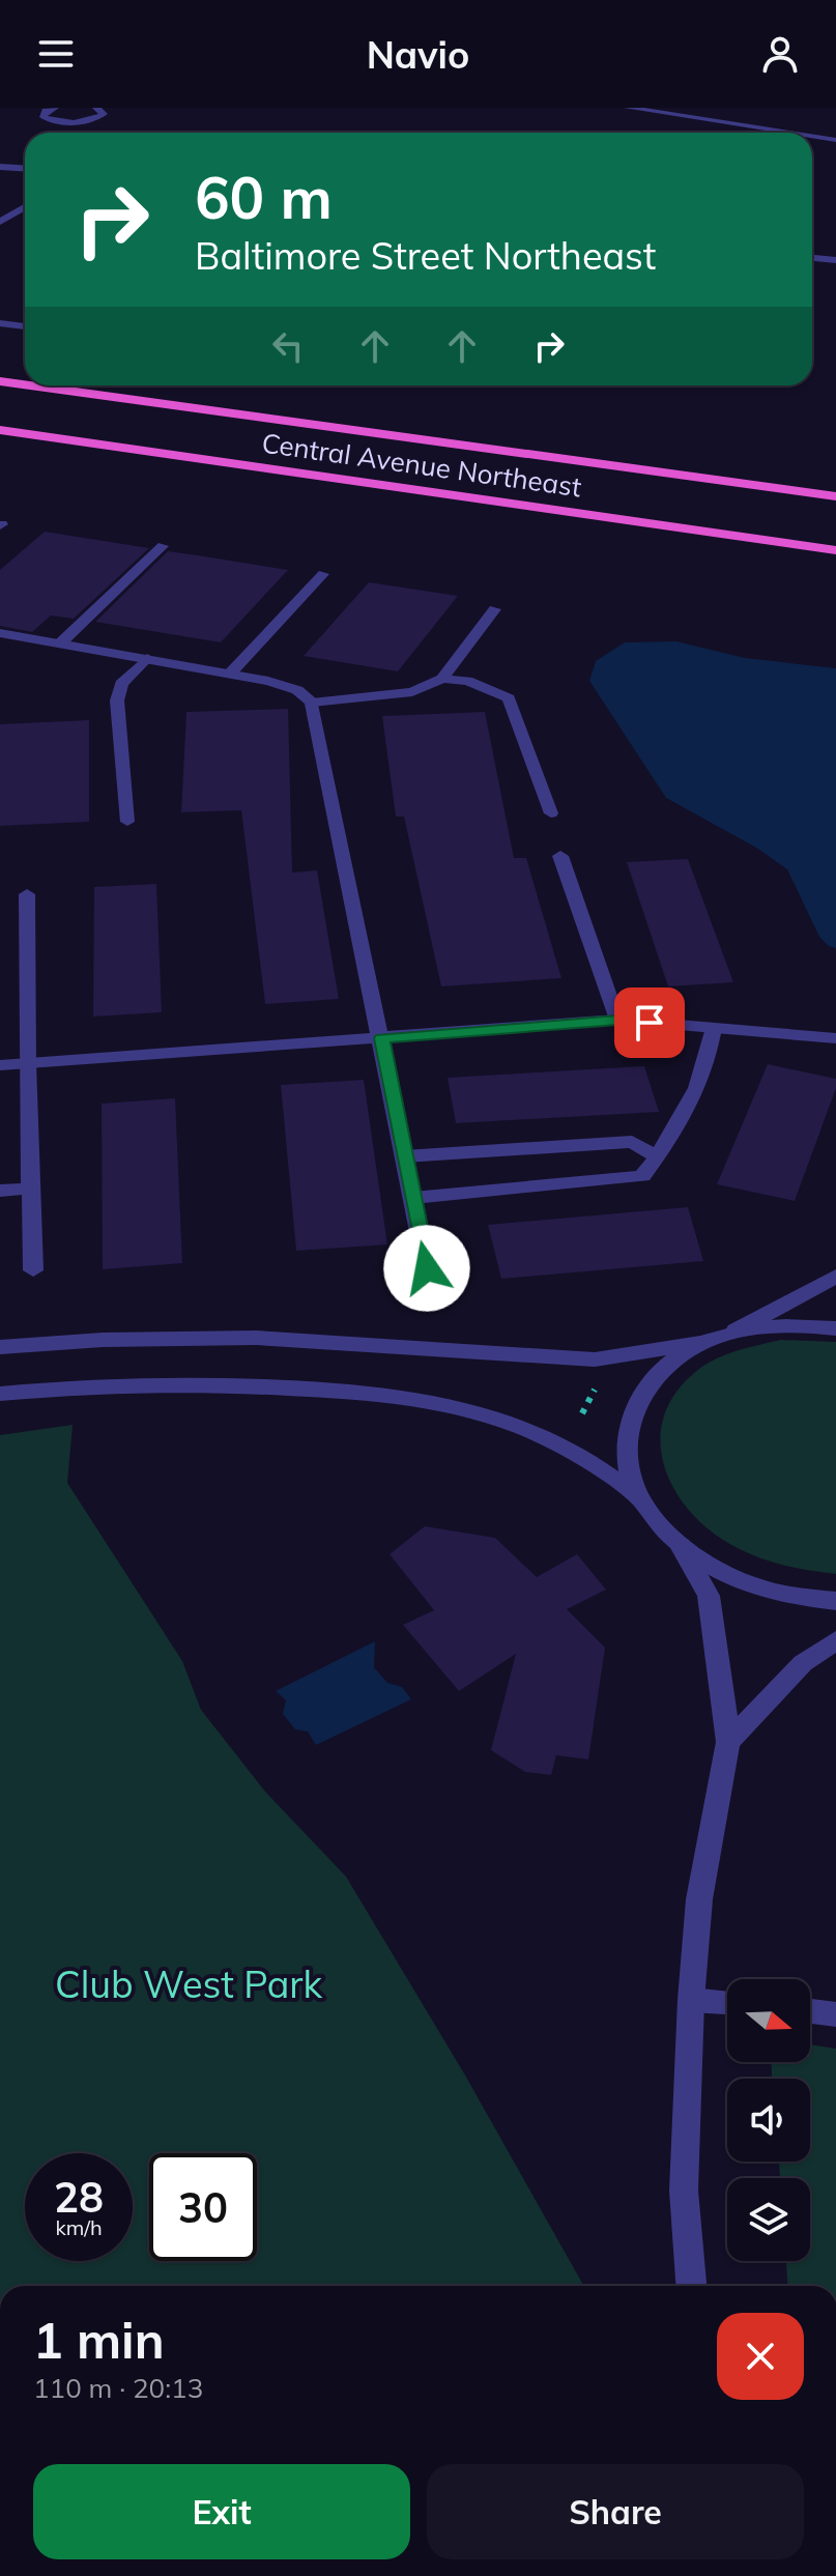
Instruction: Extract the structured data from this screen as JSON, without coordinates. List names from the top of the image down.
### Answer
{
  "streets": {
    "highway": ["Central Avenue Northeast"]
  },
  "parks": ["Club West Park"],
  "north": "right",
  "page": {
    "header": "Navio",
    "turn": ["60 m", "Baltimore Street Northeast"],
    "speed": "28 km/h",
    "limit": "30",
    "heading": ["1 min", "110 m · 20:13"],
    "buttons": ["Exit", "Share"]
  }
}
